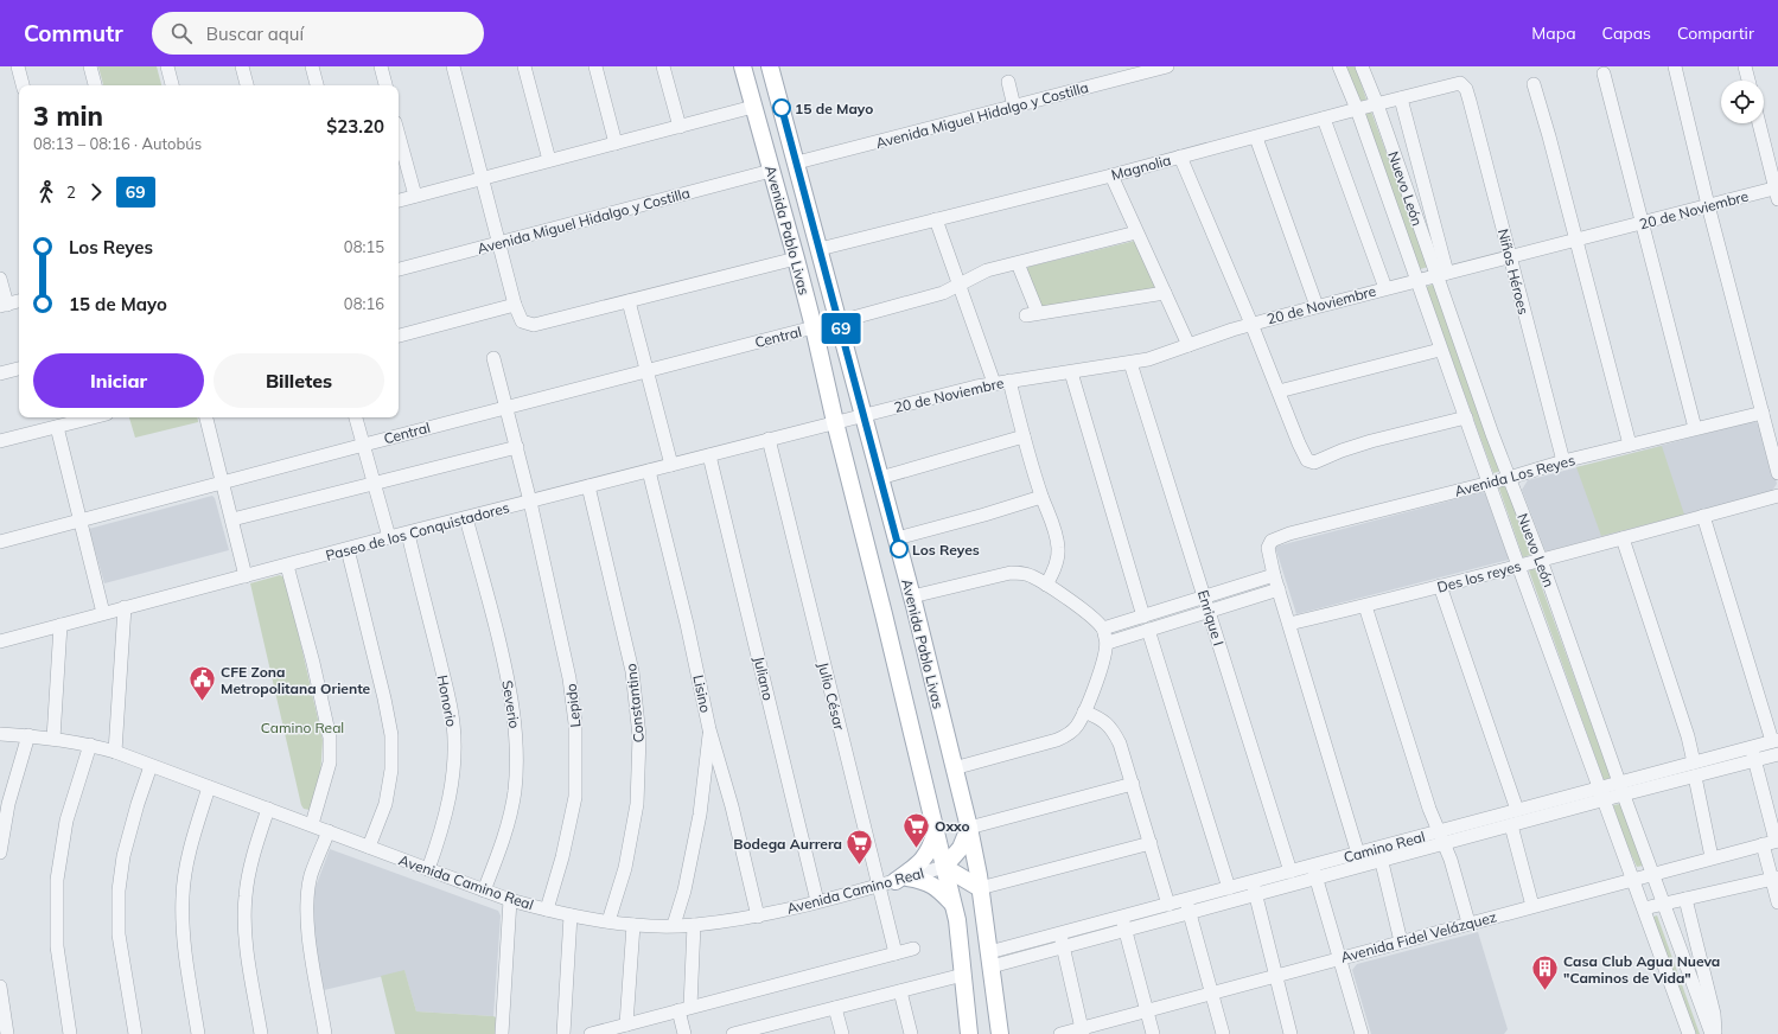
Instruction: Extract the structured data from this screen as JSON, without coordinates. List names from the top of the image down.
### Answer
{
  "streets": {
    "main road": ["Avenida Pablo Livas"],
    "street": [
      "Avenida Miguel Hidalgo y Costilla",
      "Magnolia",
      "Nuevo León",
      "20 de Noviembre",
      "Niños Héroes",
      "Central",
      "Avenida Los Reyes",
      "Paseo de los Conquistadores",
      "Des los reyes",
      "Enrique I",
      "Juliano",
      "Lisino",
      "Julio César",
      "Honorio",
      "Constantino",
      "Severio",
      "Lepido",
      "Camino Real",
      "Avenida Camino Real",
      "Avenida Fidel Velázquez"
    ]
  },
  "crossings": [
    ["Avenida Miguel Hidalgo y Costilla", "Avenida Pablo Livas"],
    ["Magnolia", "Nuevo León"],
    ["Magnolia", "Avenida Pablo Livas"],
    ["Magnolia", "Niños Héroes"],
    ["Nuevo León", "20 de Noviembre"],
    ["Nuevo León", "Avenida Los Reyes"],
    ["Nuevo León", "Des los reyes"],
    ["Nuevo León", "Camino Real"],
    ["Nuevo León", "Avenida Fidel Velázquez"],
    ["20 de Noviembre", "Avenida Pablo Livas"],
    ["20 de Noviembre", "Niños Héroes"],
    ["20 de Noviembre", "Paseo de los Conquistadores"],
    ["20 de Noviembre", "Enrique I"],
    ["Avenida Pablo Livas", "Central"],
    ["Avenida Pablo Livas", "Paseo de los Conquistadores"],
    ["Avenida Pablo Livas", "Camino Real"],
    ["Avenida Pablo Livas", "Avenida Camino Real"],
    ["Niños Héroes", "Avenida Los Reyes"],
    ["Central", "Lepido"],
    ["Paseo de los Conquistadores", "Juliano"],
    ["Paseo de los Conquistadores", "Lisino"],
    ["Paseo de los Conquistadores", "Julio César"],
    ["Paseo de los Conquistadores", "Honorio"],
    ["Paseo de los Conquistadores", "Constantino"],
    ["Paseo de los Conquistadores", "Severio"],
    ["Paseo de los Conquistadores", "Lepido"],
    ["Enrique I", "Camino Real"],
    ["Juliano", "Avenida Camino Real"],
    ["Lisino", "Avenida Camino Real"],
    ["Julio César", "Avenida Camino Real"],
    ["Honorio", "Avenida Camino Real"],
    ["Constantino", "Avenida Camino Real"],
    ["Severio", "Avenida Camino Real"],
    ["Lepido", "Avenida Camino Real"]
  ],
  "parks": ["Camino Real"],
  "places": {
    "other": ["15 de Mayo", "Los Reyes"],
    "public building": ["CFE Zona Metropolitana Oriente"],
    "supermarket": ["Oxxo", "Bodega Aurrera"],
    "building": ["Casa Club Agua Nueva \"Caminos de Vida\""]
  },
  "lines": ["bus line 69"],
  "page": {
    "header": "Commutr",
    "search": "Buscar aquí",
    "nav": ["Mapa", "Capas", "Compartir"],
    "on_map": "69",
    "heading": ["3 min", "08:13 – 08:16 · Autobús", "$23.20"],
    "legs": ["2", "69"],
    "list": [
      {
        "name": "Los Reyes",
        "value": "08:15"
      },
      {
        "name": "15 de Mayo",
        "value": "08:16"
      }
    ],
    "buttons": ["Iniciar", "Billetes"]
  }
}
